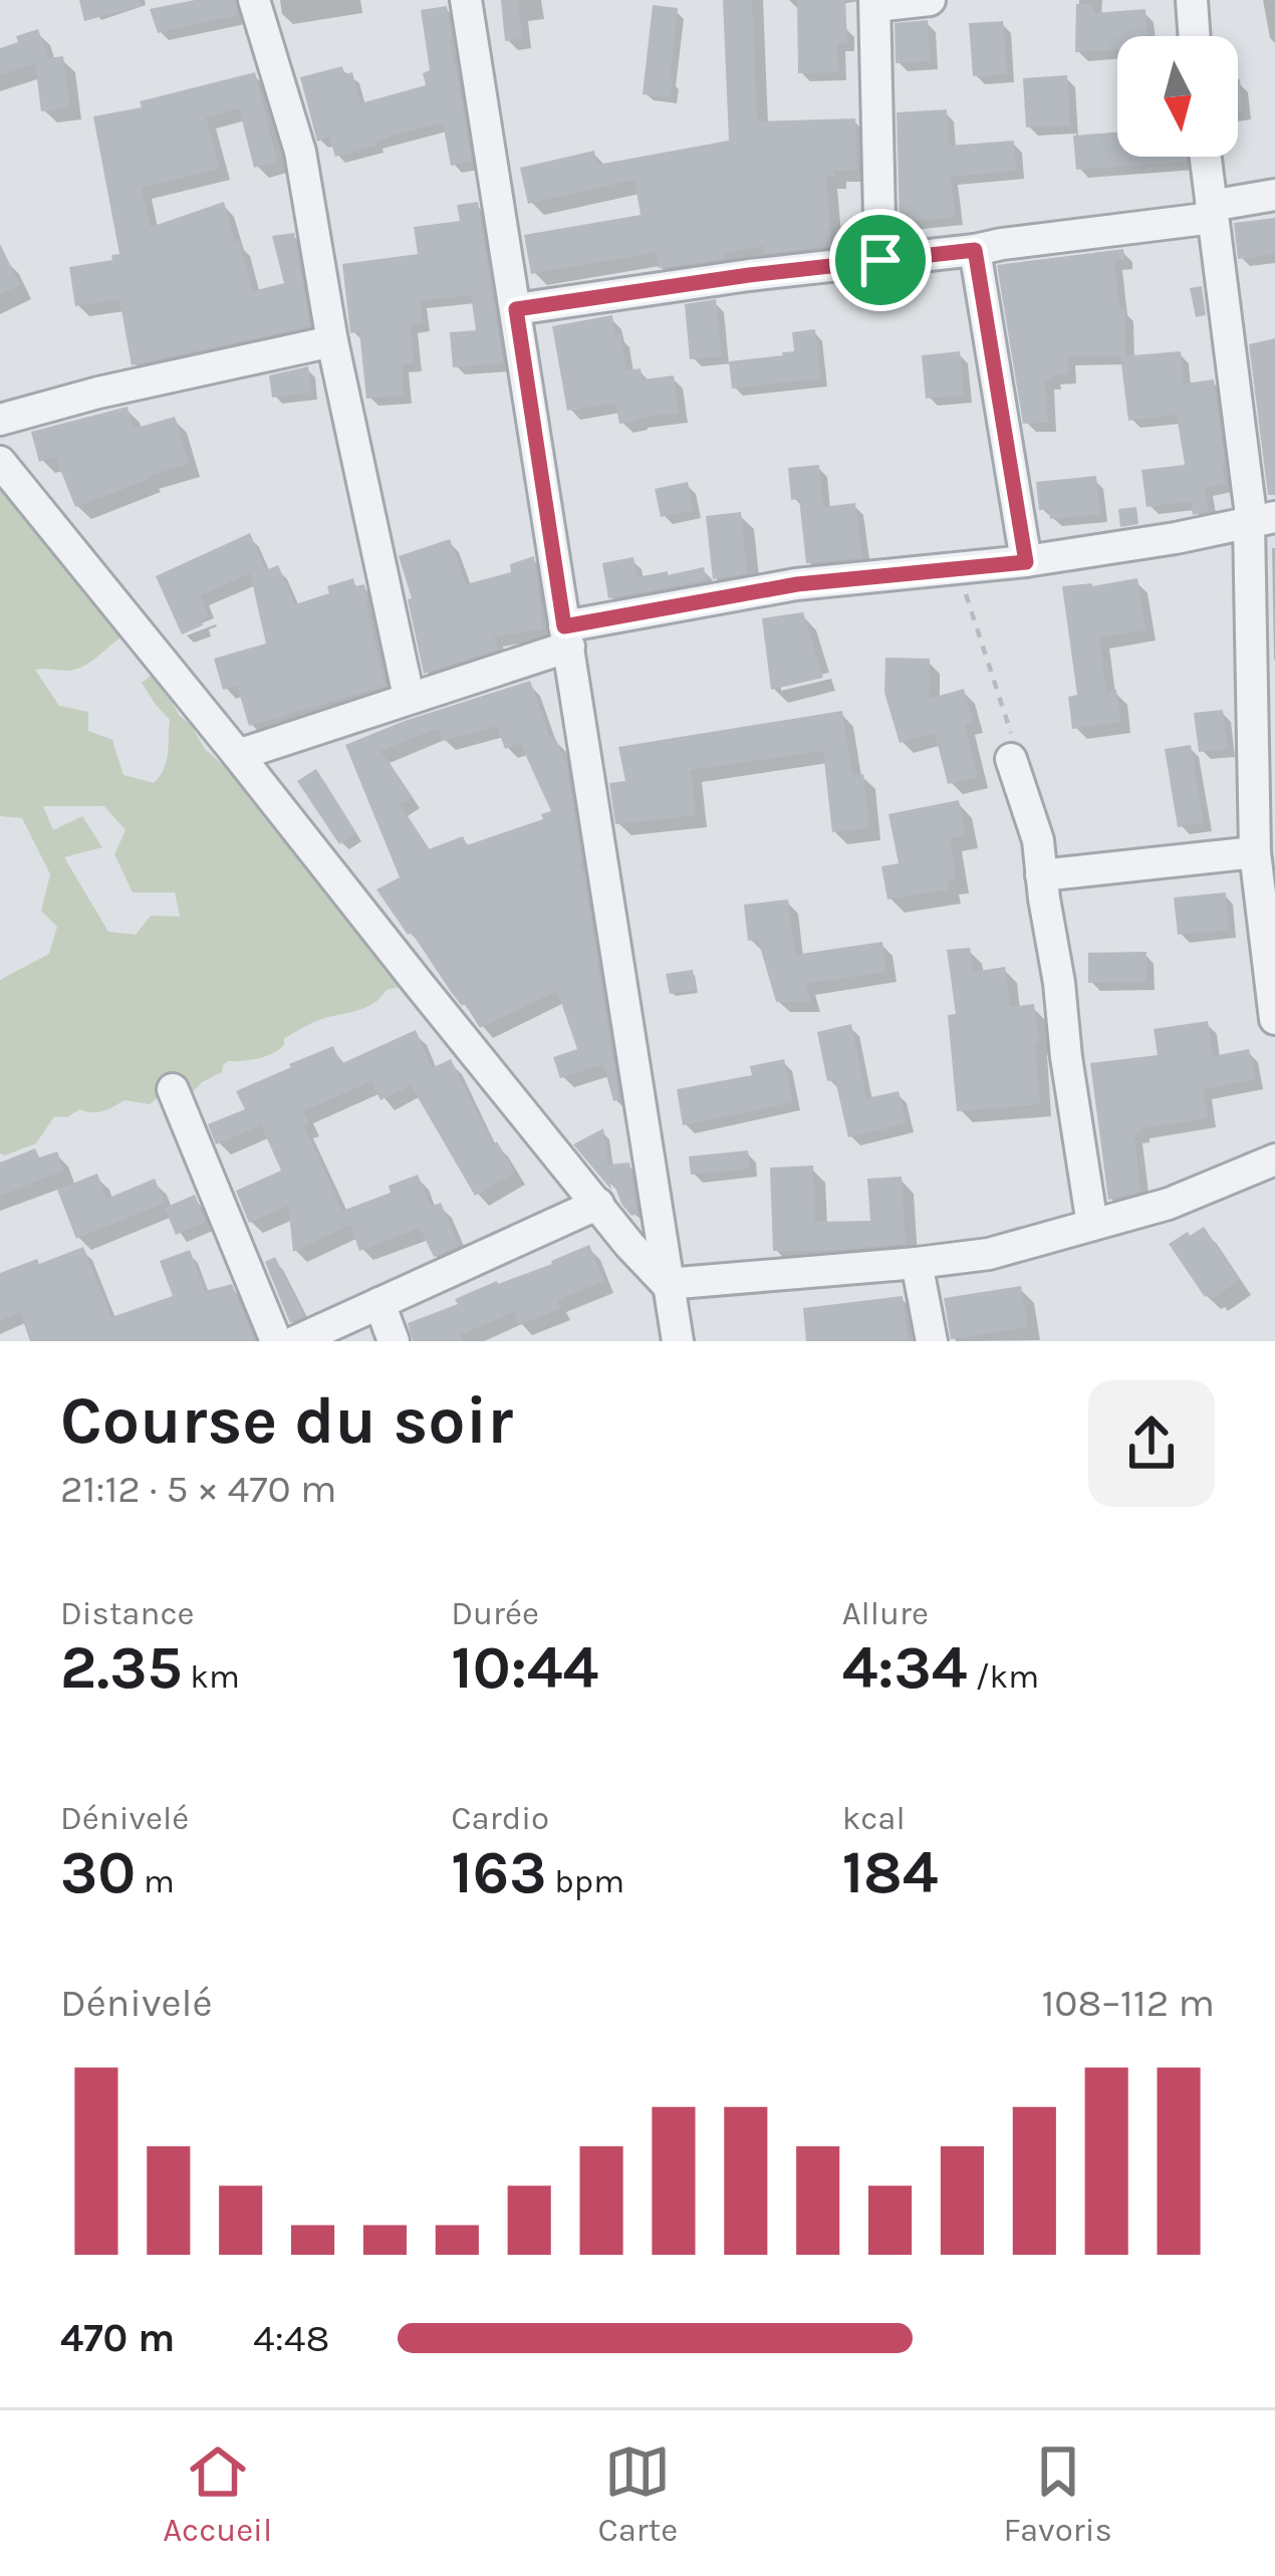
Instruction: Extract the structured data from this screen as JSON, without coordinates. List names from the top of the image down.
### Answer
{
  "north": "bottom",
  "page": {
    "heading": ["Course du soir", "21:12 · 5 × 470 m"],
    "stats": [
      ["Distance", "2.35 km"],
      ["Durée", "10:44"],
      ["Allure", "4:34 /km"],
      ["Dénivelé", "30 m"],
      ["Cardio", "163 bpm"],
      ["kcal", "184"]
    ],
    "chart": ["Dénivelé", "108–112 m"],
    "list": [
      {
        "name": "470 m",
        "note": "4:48"
      }
    ],
    "tabs": ["Accueil", "Carte", "Favoris"]
  }
}
